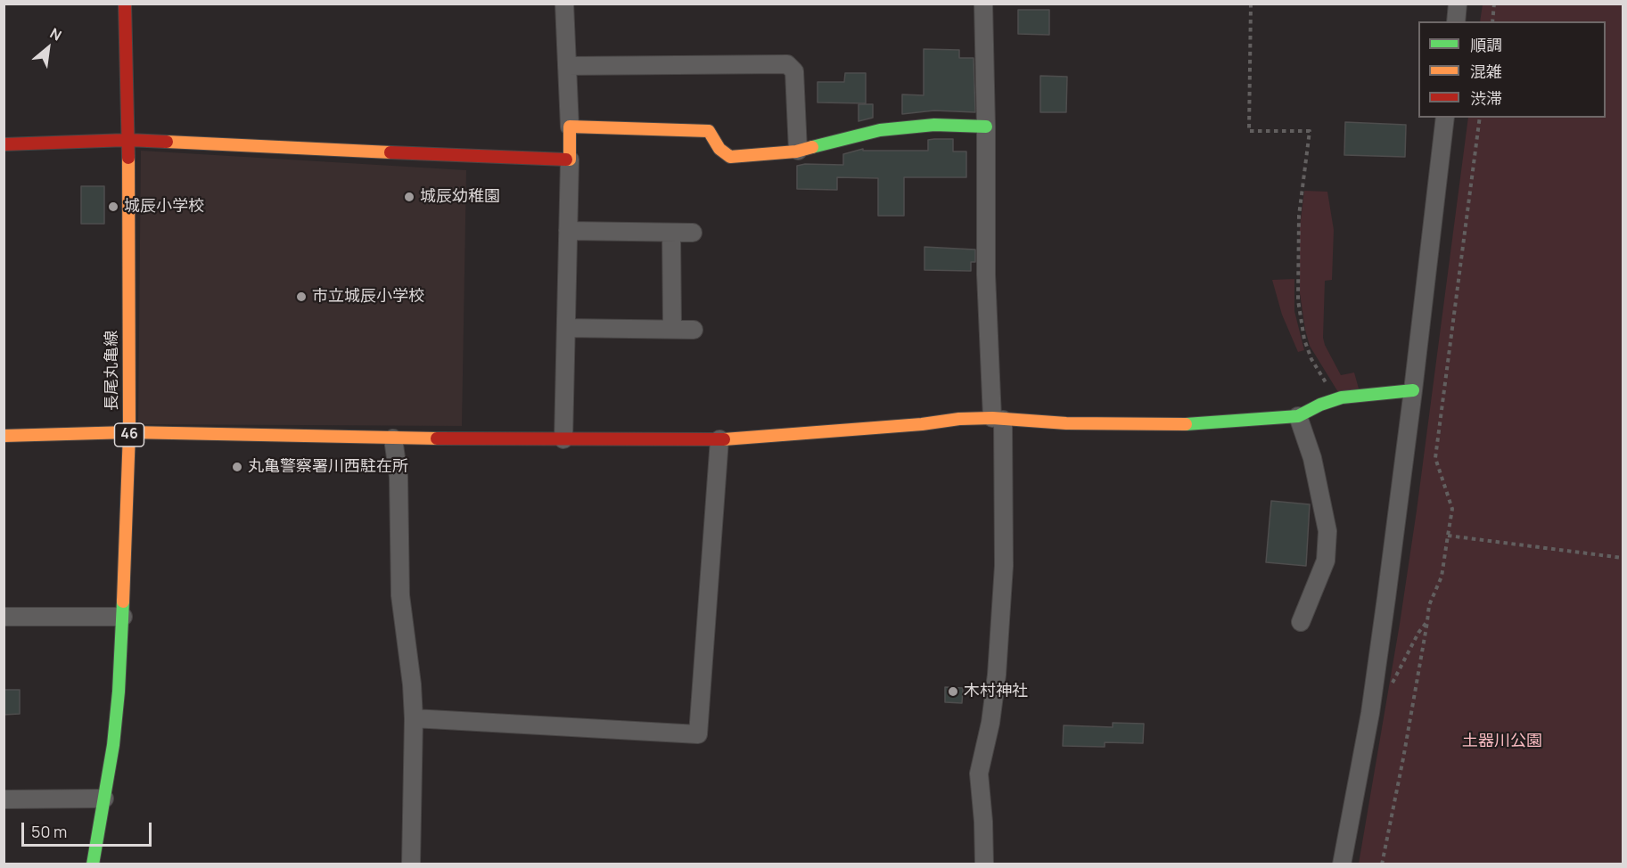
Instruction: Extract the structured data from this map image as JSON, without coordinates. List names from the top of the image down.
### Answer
{
  "streets": {
    "street": ["長尾丸亀線", "46"]
  },
  "parks": ["土器川公園"],
  "places": [
    "城辰幼稚園",
    "城辰小学校",
    "市立城辰小学校",
    "丸亀警察署川西駐在所",
    "木村神社"
  ],
  "legend": ["順調", "混雑", "渋滞"],
  "scale_bar": "50 m",
  "north": "top right"
}
